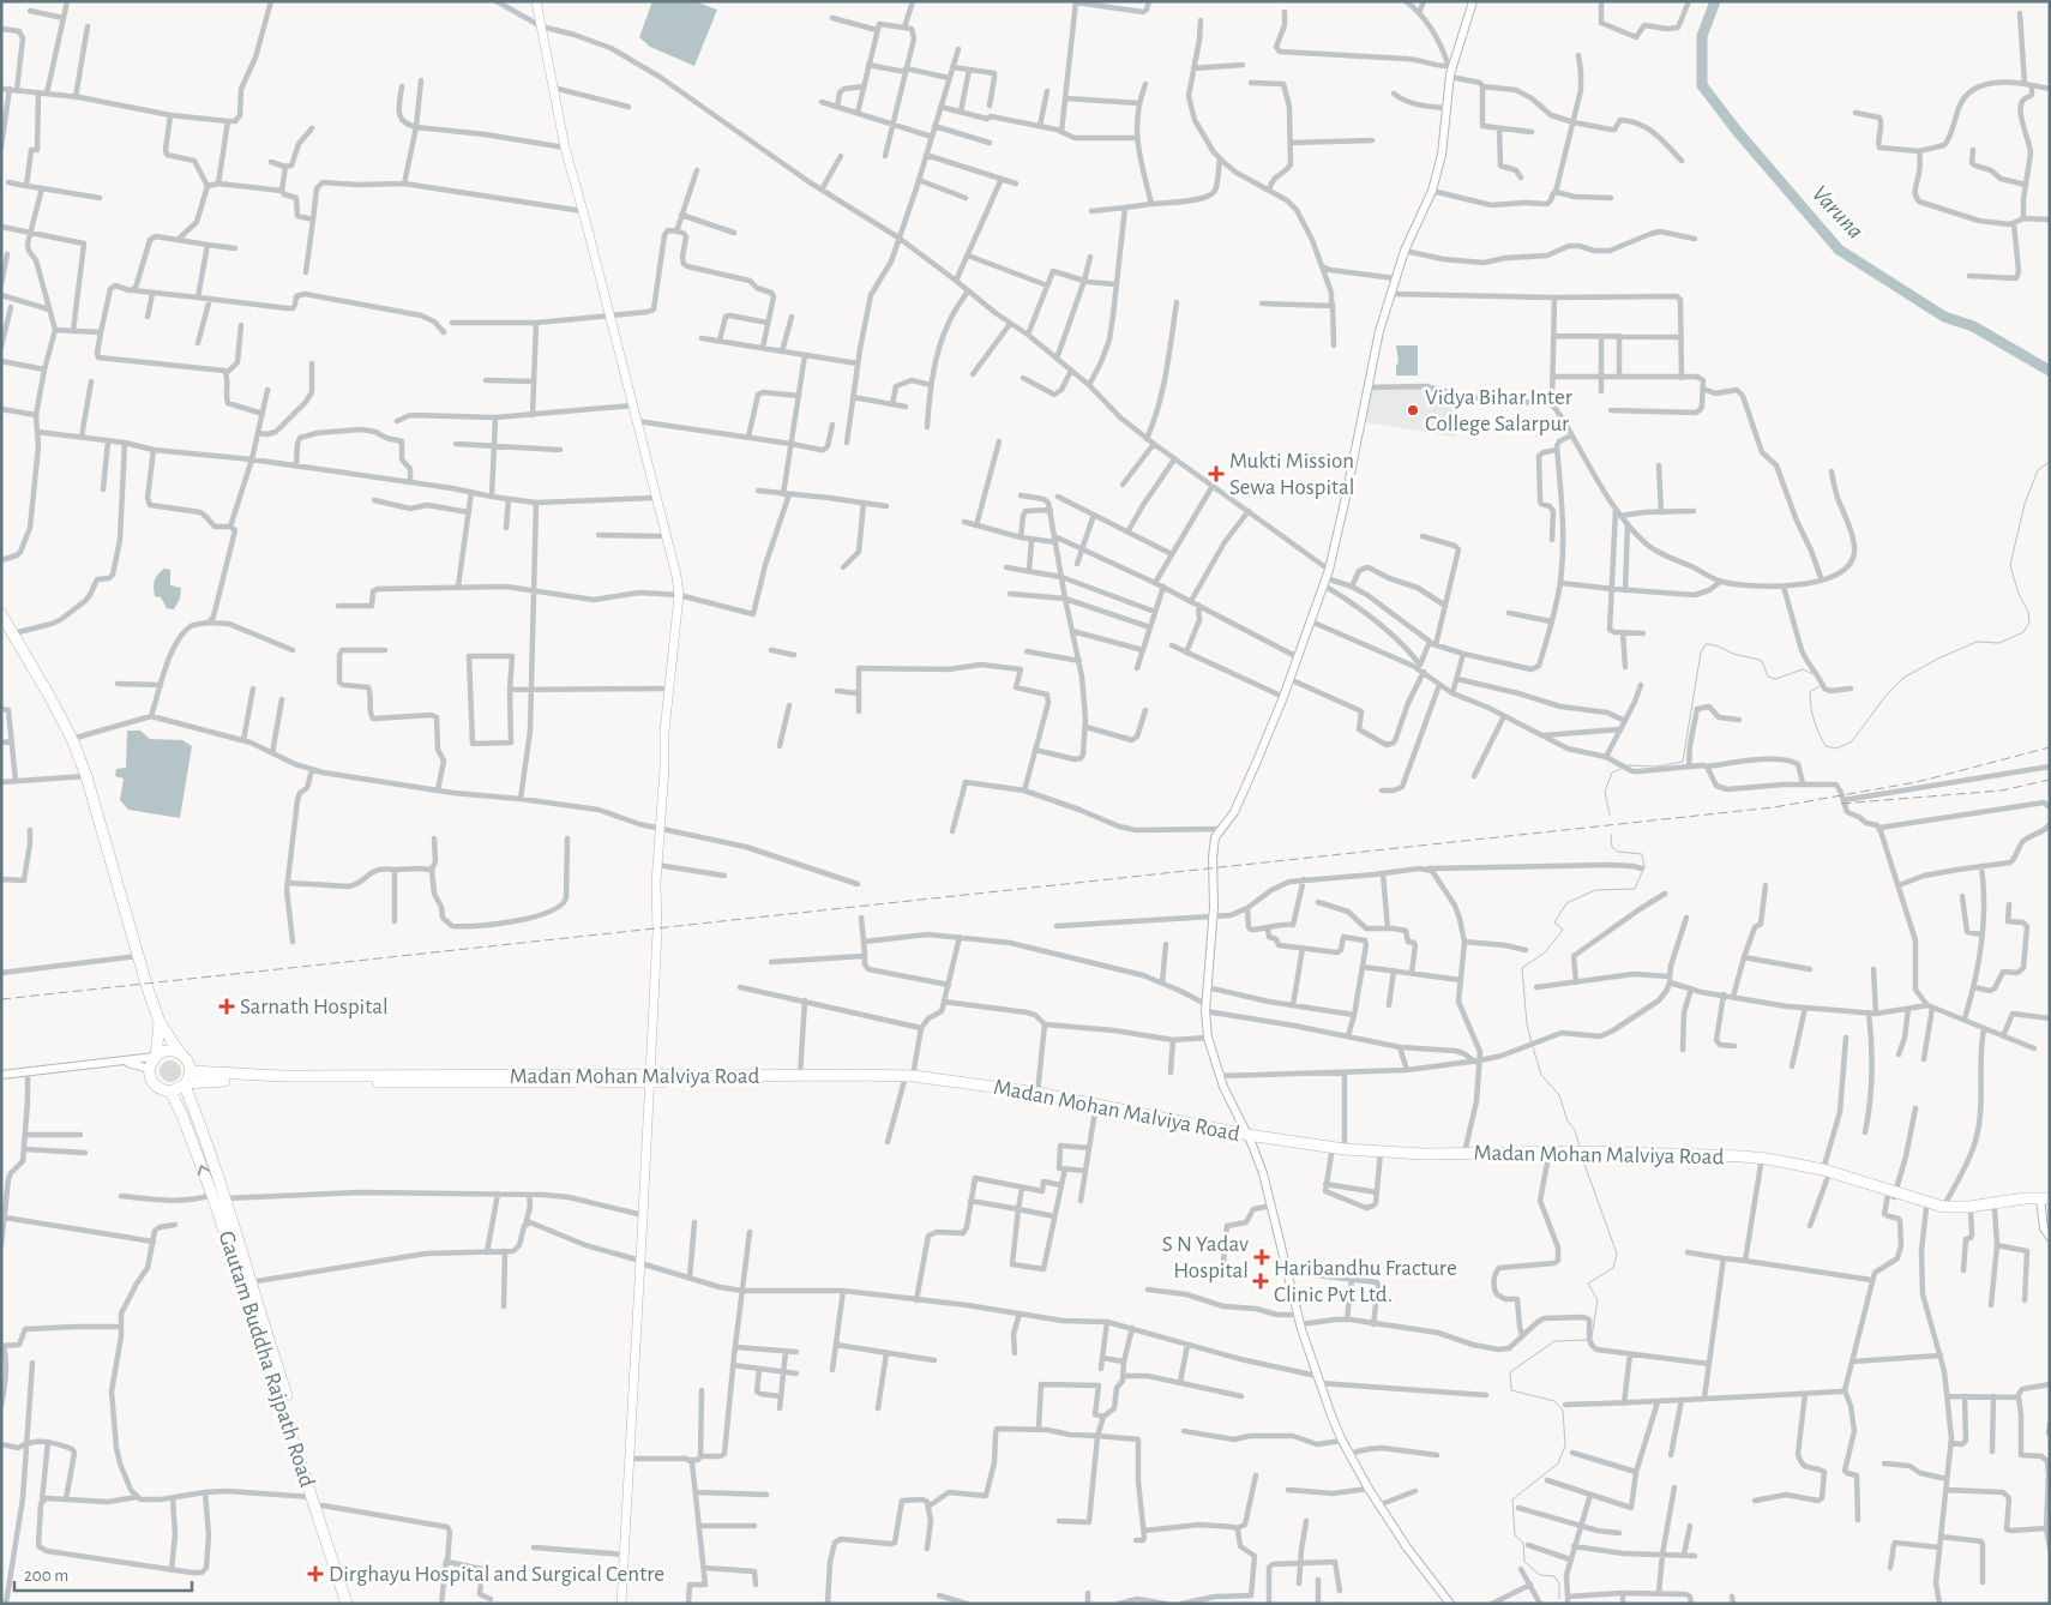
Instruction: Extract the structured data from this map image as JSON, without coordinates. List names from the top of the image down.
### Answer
{
  "streets": {
    "highway": ["Madan Mohan Malviya Road", "Gautam Buddha Rajpath Road"]
  },
  "crossings": [
    ["Madan Mohan Malviya Road", "Gautam Buddha Rajpath Road"]
  ],
  "water": ["Varuna"],
  "places": {
    "other": ["Vidya Bihar Inter College Salarpur"],
    "health": [
      "Mukti Mission Sewa Hospital",
      "Sarnath Hospital",
      "S N Yadav Hospital",
      "Haribandhu Fracture Clinic Pvt Ltd.",
      "Dirghayu Hospital and Surgical Centre"
    ]
  },
  "scale_bar": "200 m"
}
